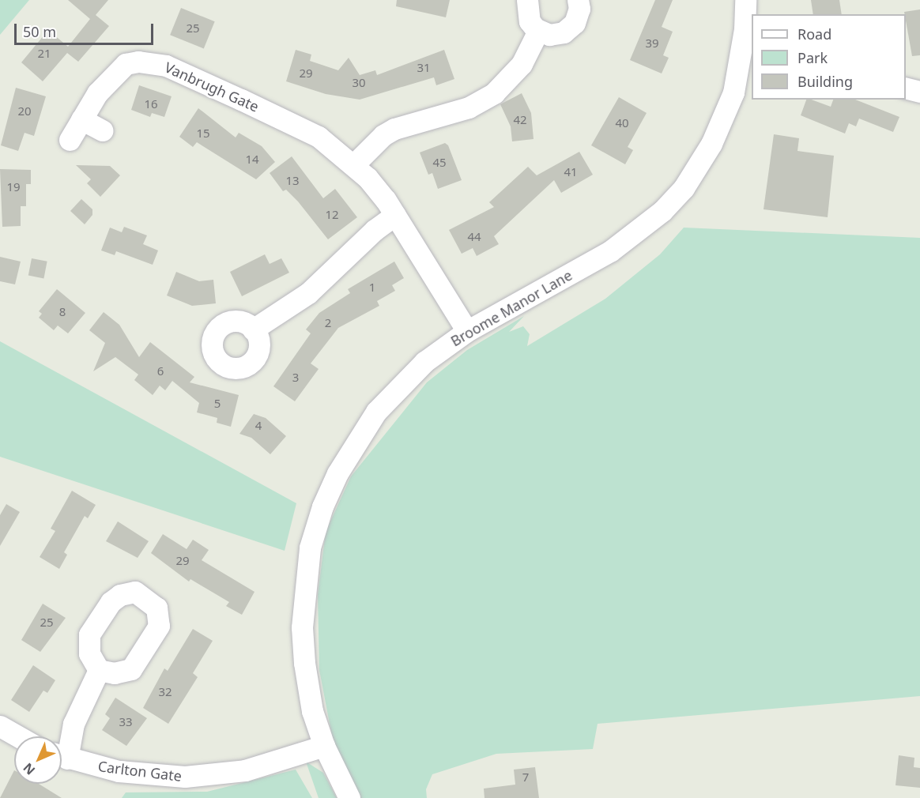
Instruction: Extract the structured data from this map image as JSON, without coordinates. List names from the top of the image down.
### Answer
{
  "streets": {
    "street": ["Vanbrugh Gate", "Broome Manor Lane", "Carlton Gate"]
  },
  "crossings": [
    ["Vanbrugh Gate", "Broome Manor Lane"],
    ["Broome Manor Lane", "Carlton Gate"]
  ],
  "house_numbers": [
    "25",
    "39",
    "21",
    "31",
    "29",
    "30",
    "16",
    "20",
    "42",
    "40",
    "15",
    "14",
    "45",
    "41",
    "13",
    "19",
    "12",
    "44",
    "1",
    "8",
    "2",
    "6",
    "3",
    "5",
    "4",
    "29",
    "25",
    "32",
    "33",
    "7"
  ],
  "legend": ["Road", "Park", "Building"],
  "scale_bar": "50 m",
  "north": "bottom left"
}
